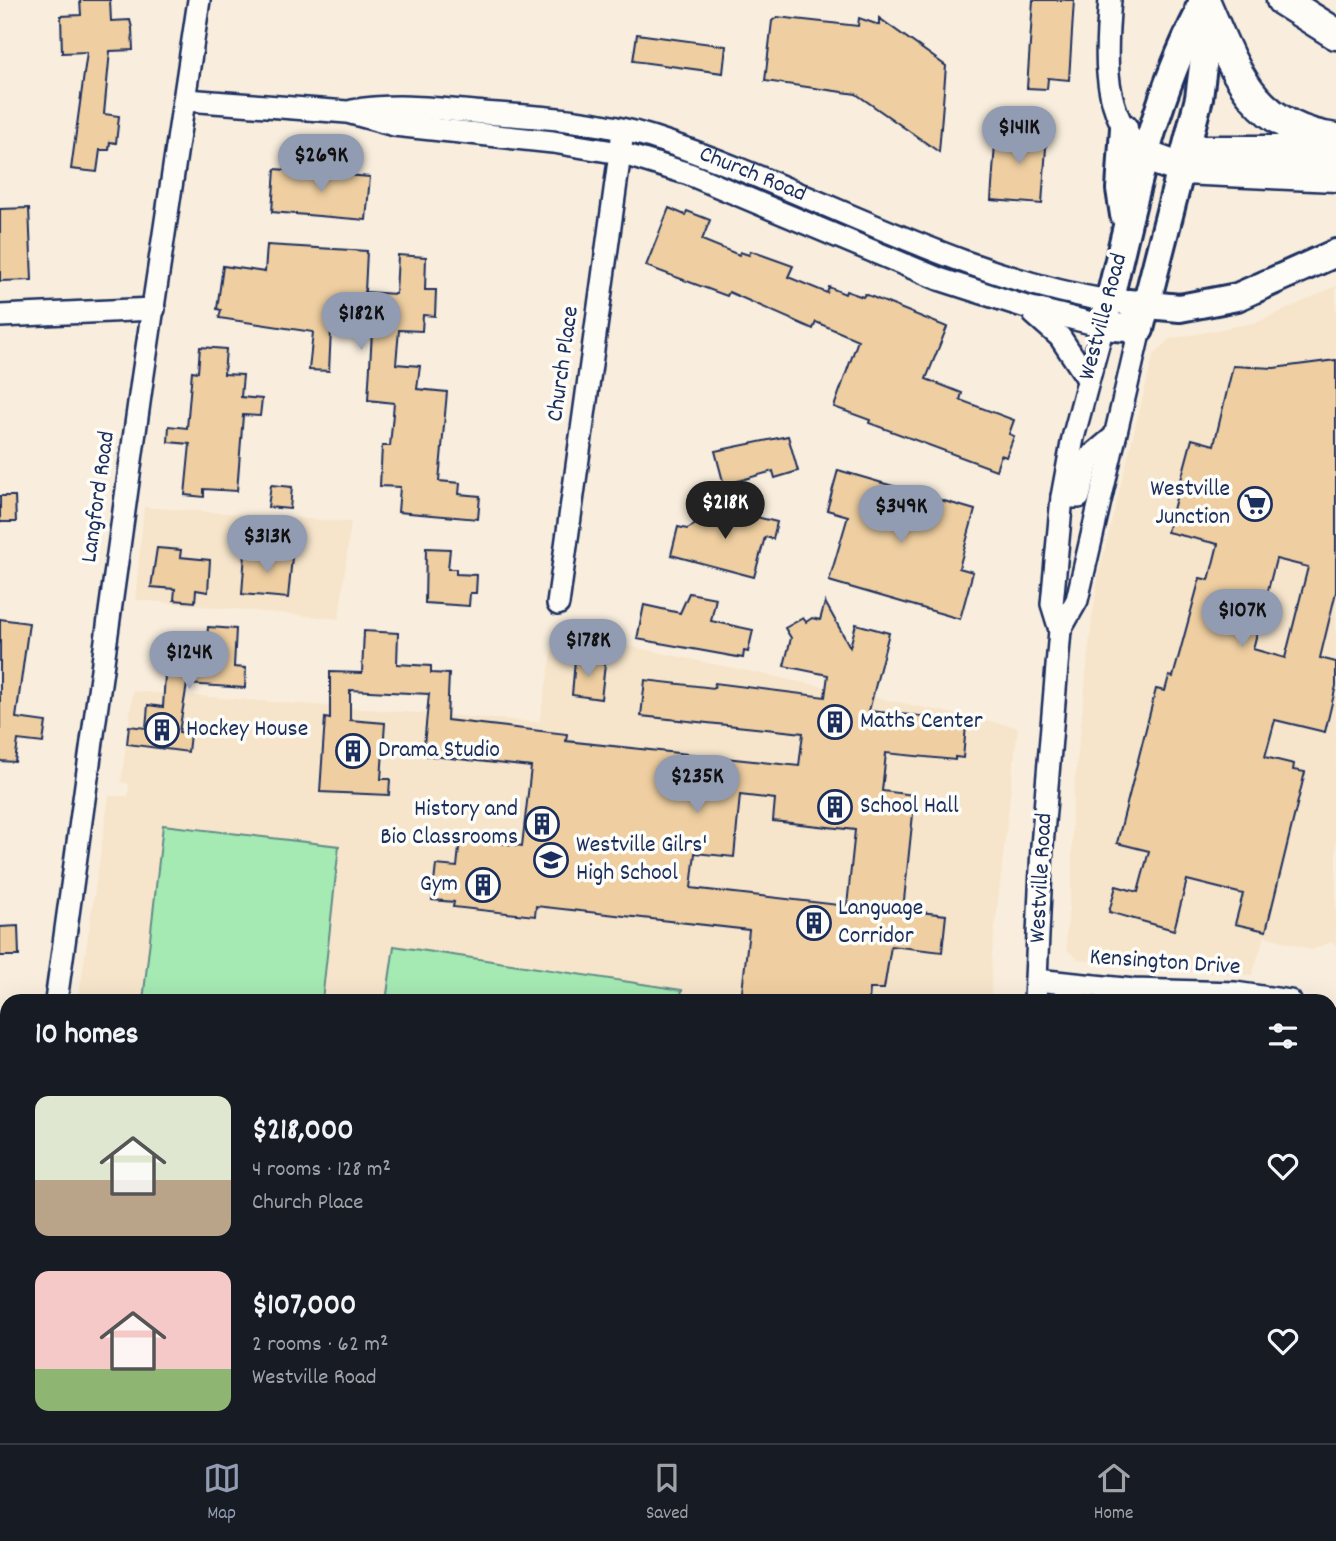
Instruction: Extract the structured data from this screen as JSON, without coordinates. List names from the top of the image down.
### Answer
{
  "streets": {
    "main road": ["Church Road", "Westville Road"],
    "street": ["Church Place", "Langford Road", "Kensington Drive"]
  },
  "crossings": [
    ["Church Road", "Westville Road"],
    ["Church Road", "Church Place"],
    ["Church Road", "Langford Road"],
    ["Westville Road", "Kensington Drive"]
  ],
  "places": {
    "supermarket": ["Westville Junction"],
    "building": [
      "Maths Center",
      "Hockey House",
      "Drama Studio",
      "School Hall",
      "History and Bio Classrooms",
      "Gym",
      "Language Corridor"
    ],
    "school or university": ["Westville Gilrs' High School"]
  },
  "page": {
    "price": [
      "$141K",
      "$269K",
      "$182K",
      "$218K",
      "$349K",
      "$313K",
      "$107K",
      "$178K",
      "$124K",
      "$235K"
    ],
    "heading": "10 homes",
    "list": [
      {
        "name": "$218,000",
        "note": "4 rooms · 128 m² · Church Place"
      },
      {
        "name": "$107,000",
        "note": "2 rooms · 62 m² · Westville Road"
      }
    ],
    "tabs": ["Map", "Saved", "Home"]
  }
}
